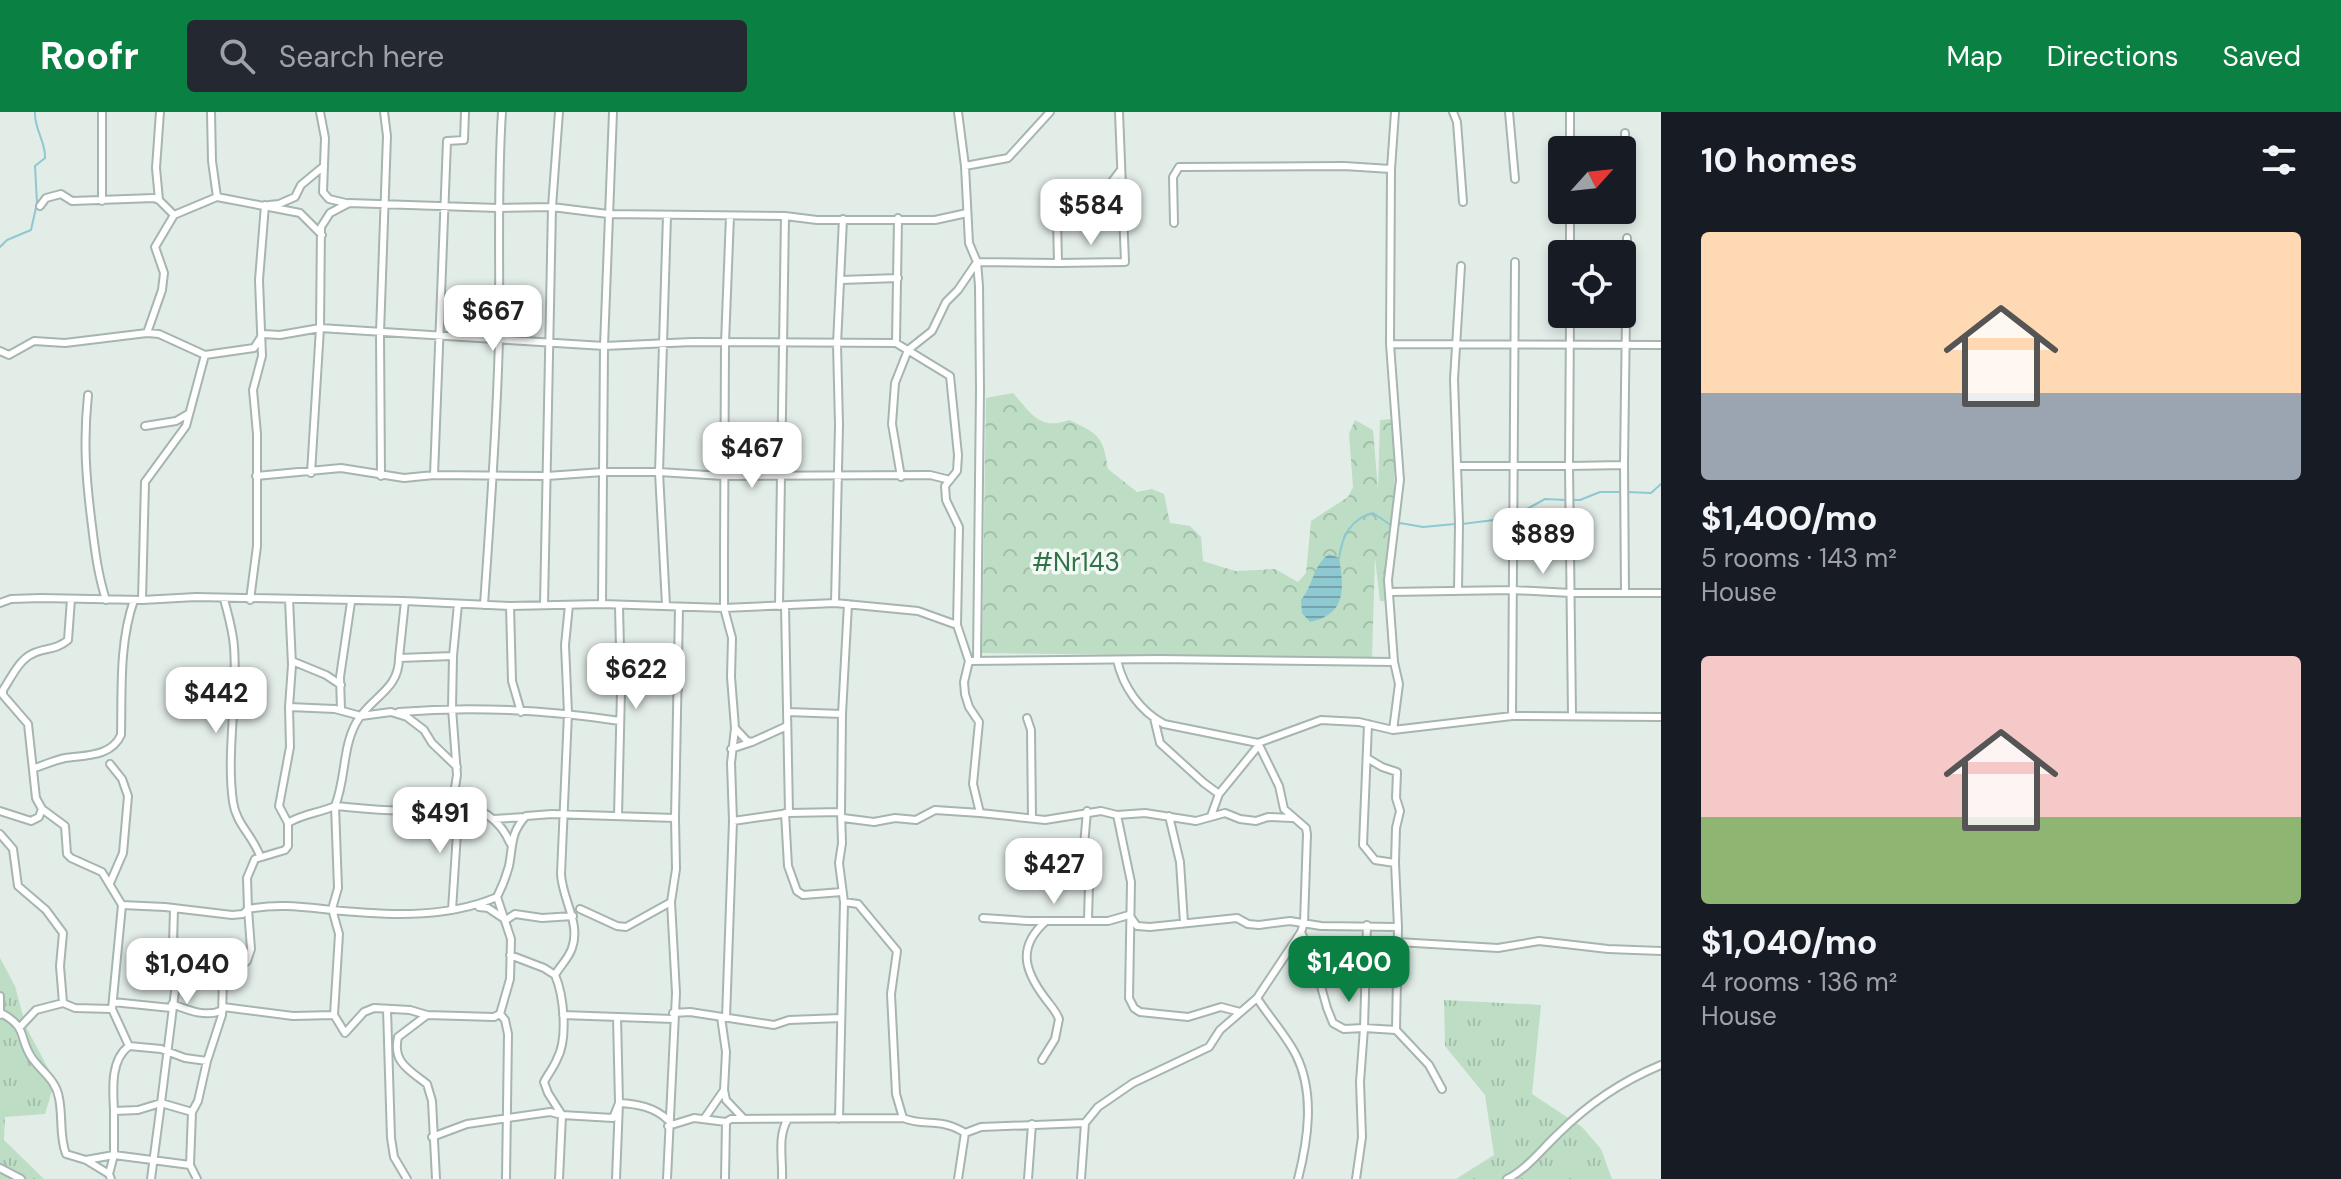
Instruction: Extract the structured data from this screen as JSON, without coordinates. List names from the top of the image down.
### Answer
{
  "parks": ["#Nr143"],
  "north": "top right",
  "page": {
    "header": "Roofr",
    "search": "Search here",
    "nav": ["Map", "Directions", "Saved"],
    "heading": "10 homes",
    "price": [
      "$584",
      "$667",
      "$467",
      "$889",
      "$622",
      "$442",
      "$491",
      "$427",
      "$1,400",
      "$1,040"
    ],
    "list": [
      {
        "name": "$1,400/mo",
        "note": "5 rooms · 143 m² · House"
      },
      {
        "name": "$1,040/mo",
        "note": "4 rooms · 136 m² · House"
      }
    ]
  }
}
